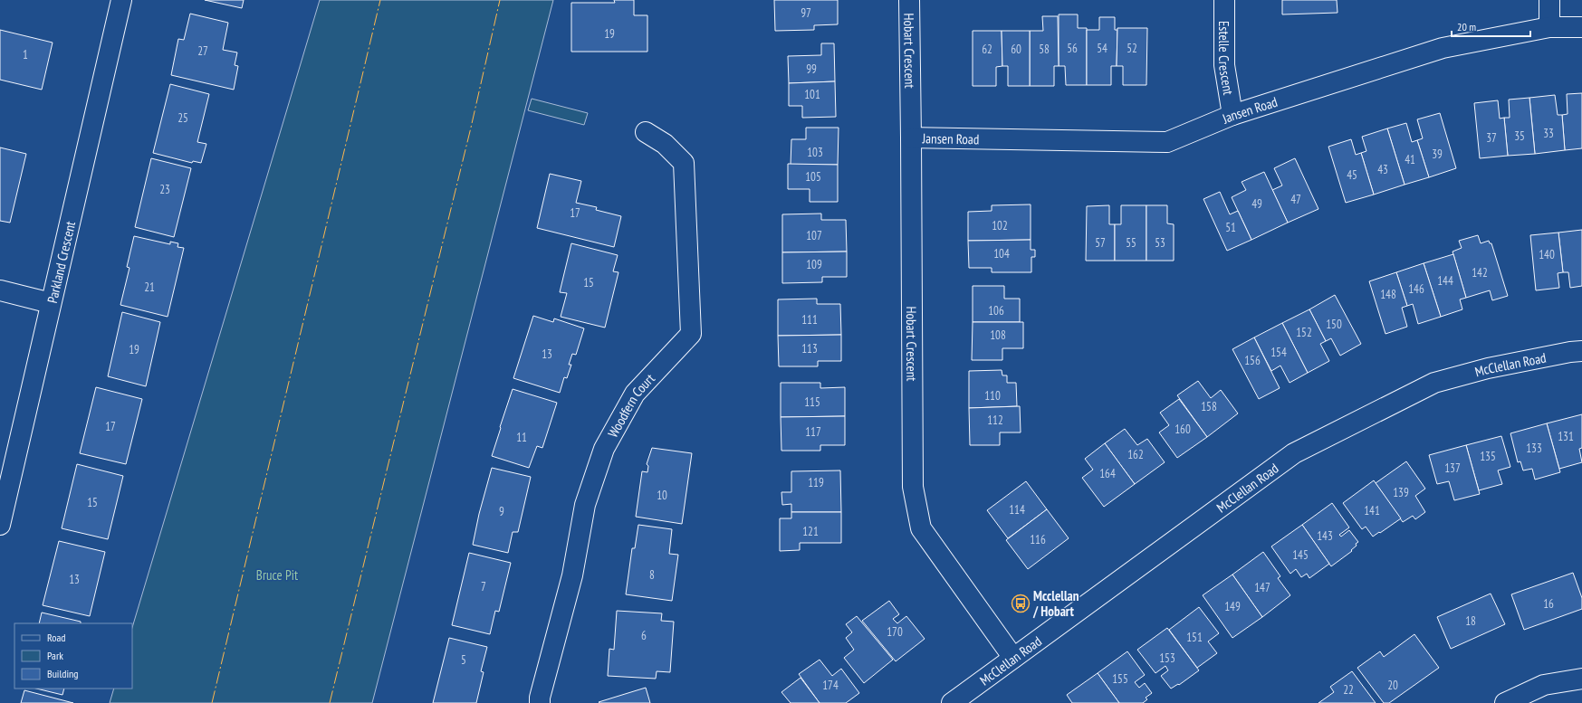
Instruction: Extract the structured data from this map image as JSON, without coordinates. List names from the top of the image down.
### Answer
{
  "streets": {
    "street": [
      "Hobart Crescent",
      "Estelle Crescent",
      "Jansen Road",
      "Parkland Crescent",
      "McClellan Road",
      "Woodfern Court"
    ]
  },
  "crossings": [
    ["Hobart Crescent", "Jansen Road"],
    ["Hobart Crescent", "McClellan Road"],
    ["Estelle Crescent", "Jansen Road"]
  ],
  "parks": ["Bruce Pit"],
  "places": {
    "bus stop": ["Mcclellan / Hobart"]
  },
  "house_numbers": [
    "97",
    "19",
    "56",
    "54",
    "52",
    "62",
    "60",
    "58",
    "27",
    "1",
    "99",
    "101",
    "25",
    "33",
    "35",
    "37",
    "103",
    "39",
    "41",
    "43",
    "45",
    "105",
    "23",
    "47",
    "49",
    "17",
    "102",
    "51",
    "107",
    "57",
    "55",
    "53",
    "104",
    "140",
    "109",
    "142",
    "144",
    "15",
    "21",
    "146",
    "148",
    "106",
    "111",
    "150",
    "152",
    "108",
    "113",
    "19",
    "154",
    "13",
    "156",
    "110",
    "115",
    "158",
    "112",
    "17",
    "160",
    "117",
    "131",
    "11",
    "133",
    "162",
    "135",
    "137",
    "164",
    "119",
    "139",
    "10",
    "15",
    "114",
    "141",
    "9",
    "121",
    "143",
    "116",
    "145",
    "8",
    "13",
    "7",
    "147",
    "16",
    "149",
    "18",
    "170",
    "6",
    "151",
    "153",
    "5",
    "155",
    "174",
    "20",
    "22"
  ],
  "legend": ["Road", "Park", "Building"],
  "scale_bar": "20 m"
}
